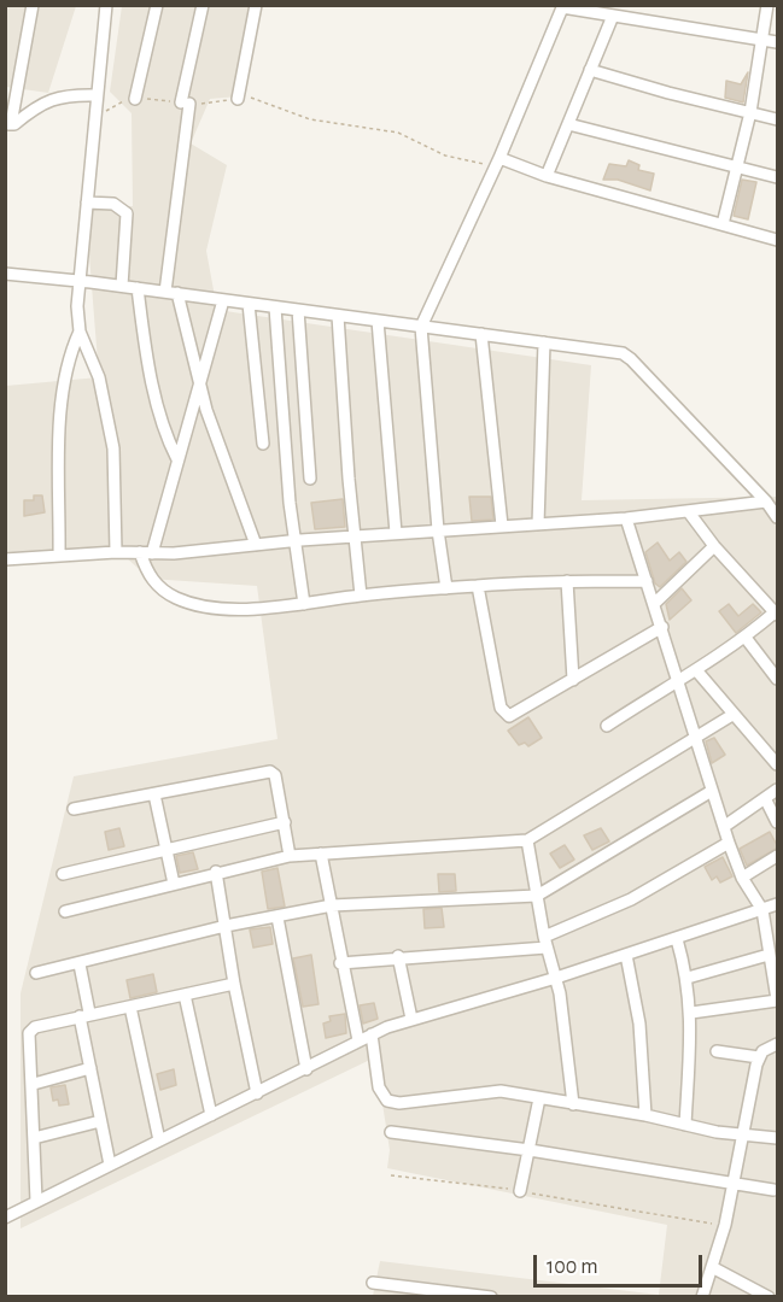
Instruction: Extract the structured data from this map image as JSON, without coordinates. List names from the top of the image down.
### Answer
{
  "scale_bar": "100 m"
}
